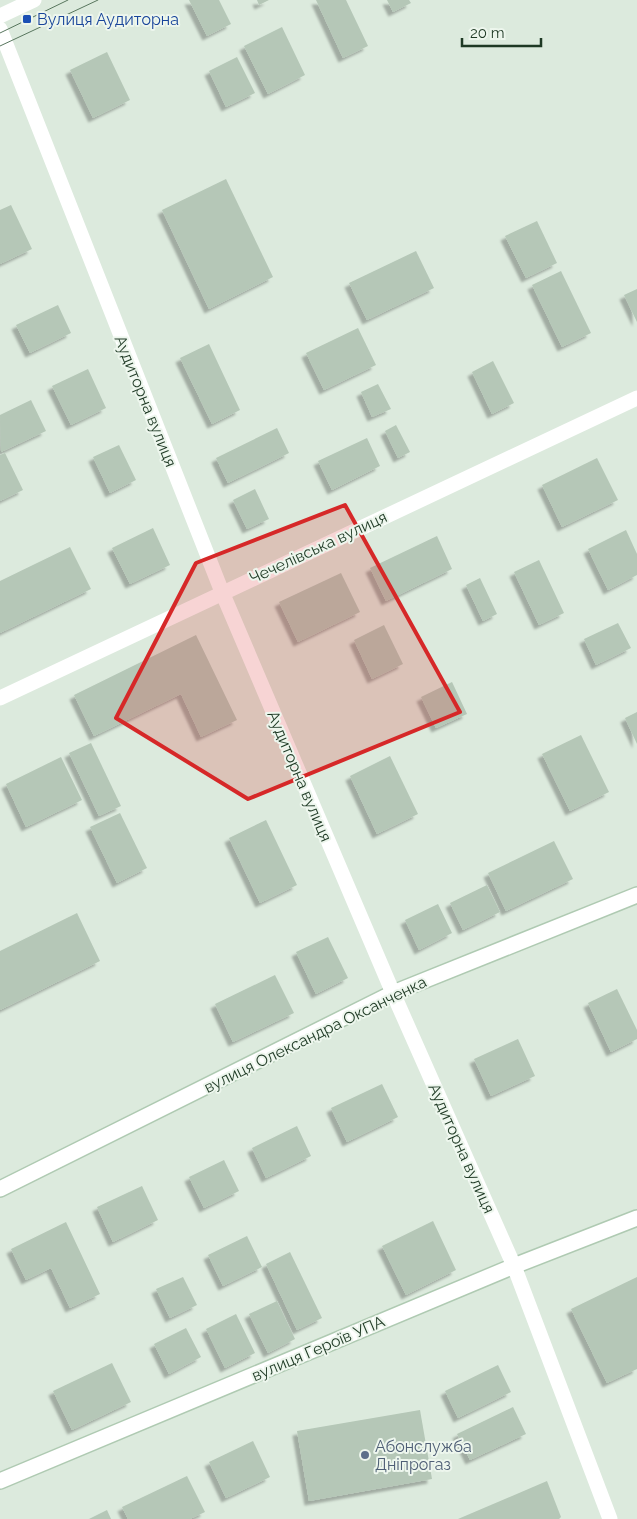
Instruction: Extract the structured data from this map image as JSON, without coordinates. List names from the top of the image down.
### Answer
{
  "streets": {
    "street": [
      "Аудиторна вулиця",
      "Чечелівська вулиця",
      "вулиця Олександра Оксанченка",
      "вулиця Героїв УПА"
    ]
  },
  "crossings": [
    ["Аудиторна вулиця", "Чечелівська вулиця"],
    ["Аудиторна вулиця", "вулиця Олександра Оксанченка"],
    ["Аудиторна вулиця", "вулиця Героїв УПА"]
  ],
  "places": {
    "transit": ["Вулиця Аудиторна"],
    "other": ["Абонслужба Дніпрогаз"]
  },
  "scale_bar": "20 m"
}
